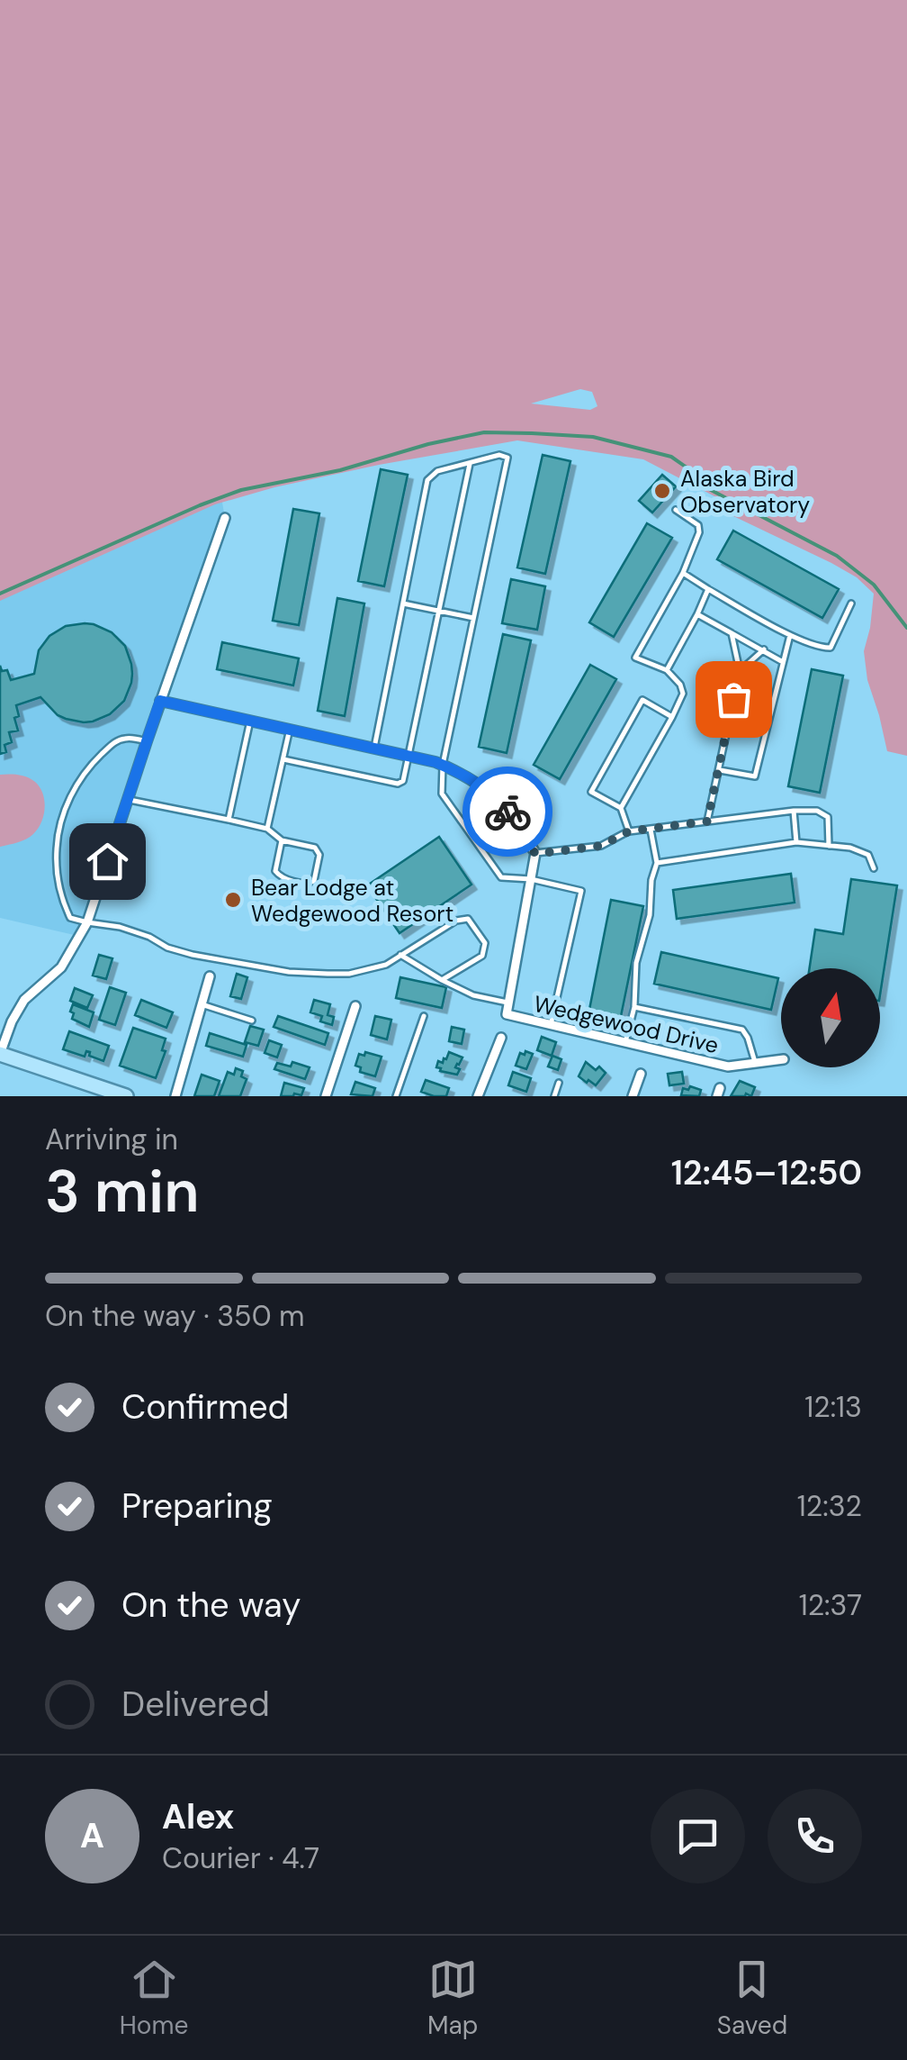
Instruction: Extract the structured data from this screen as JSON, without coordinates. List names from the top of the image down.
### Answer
{
  "streets": {
    "street": ["Wedgewood Drive"]
  },
  "places": ["Alaska Bird Observatory", "Bear Lodge at Wedgewood Resort"],
  "north": "top",
  "page": {
    "heading": ["3 min", "Arriving in", "12:45–12:50"],
    "panel": ["Alex", "Courier · 4.7"],
    "bar": "On the way · 350 m",
    "list": [
      ["Confirmed", "12:13"],
      ["Preparing", "12:32"],
      ["On the way", "12:37"],
      "Delivered"
    ],
    "round": "A",
    "tabs": ["Home", "Map", "Saved"]
  }
}
